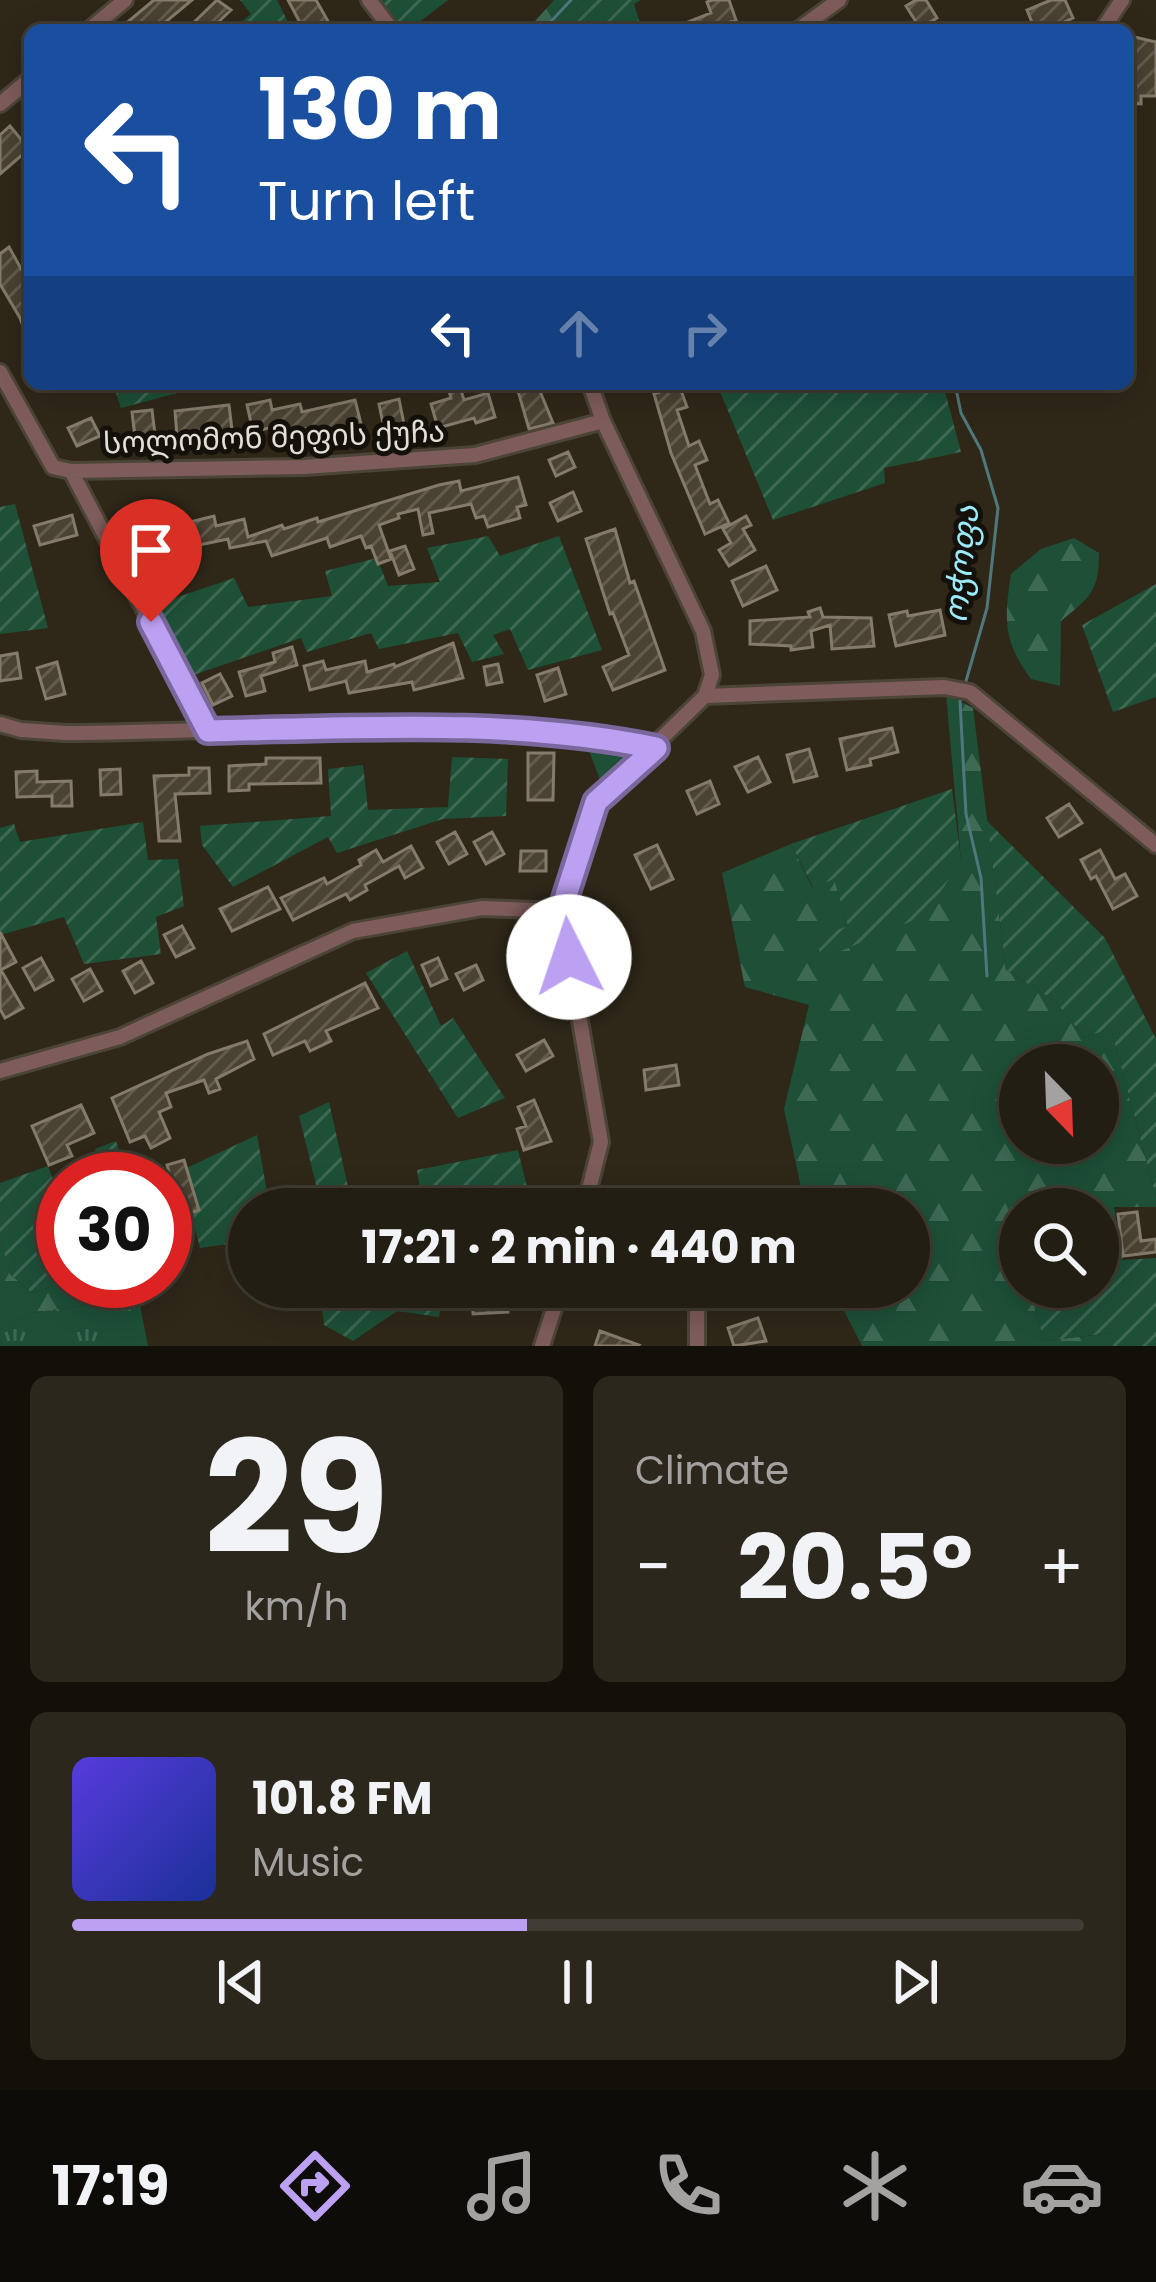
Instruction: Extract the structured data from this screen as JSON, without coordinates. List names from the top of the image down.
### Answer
{
  "streets": {
    "street": ["სოლომონ მეფის ქუჩა"]
  },
  "water": ["ოჭოფა"],
  "north": "bottom right",
  "page": {
    "turn": ["130 m", "Turn left"],
    "limit": "30",
    "trip": "17:21 · 2 min · 440 m",
    "tile": [
      ["29", "km/h"],
      "Climate"
    ],
    "heat": ["−", "20.5°", "+"],
    "song": ["101.8 FM", "Music"],
    "tabs": "17:19"
  }
}
